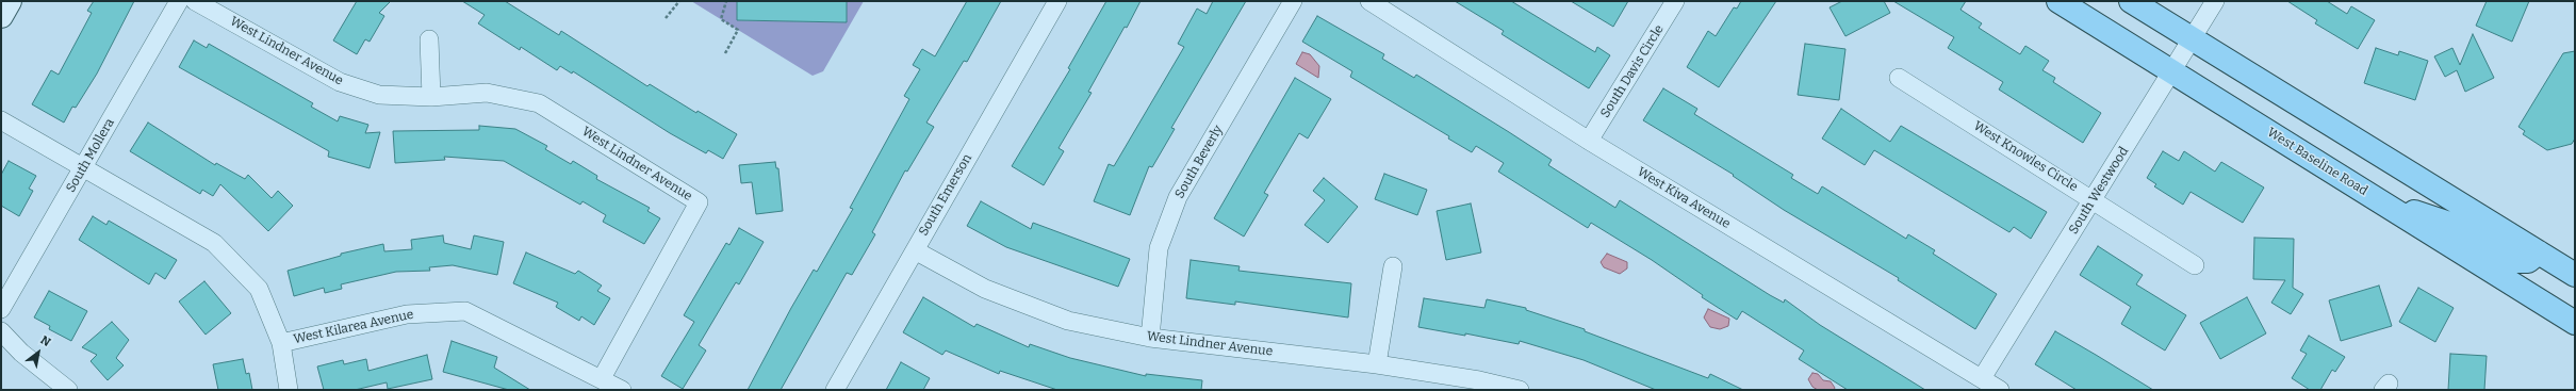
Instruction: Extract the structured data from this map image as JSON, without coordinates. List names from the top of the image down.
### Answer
{
  "streets": {
    "main road": ["West Baseline Road"],
    "street": [
      "West Lindner Avenue",
      "South Davis Circle",
      "South Mollera",
      "West Knowles Circle",
      "South Beverly",
      "South Westwood",
      "South Emerson",
      "West Kiva Avenue",
      "West Kilarea Avenue"
    ]
  },
  "crossings": [
    ["West Lindner Avenue", "South Beverly"],
    ["West Lindner Avenue", "South Emerson"],
    ["West Lindner Avenue", "West Kilarea Avenue"],
    ["South Davis Circle", "West Kiva Avenue"],
    ["South Mollera", "West Kilarea Avenue"],
    ["West Knowles Circle", "South Westwood"],
    ["West Baseline Road", "South Westwood"],
    ["South Westwood", "West Kiva Avenue"]
  ],
  "north": "top right"
}
